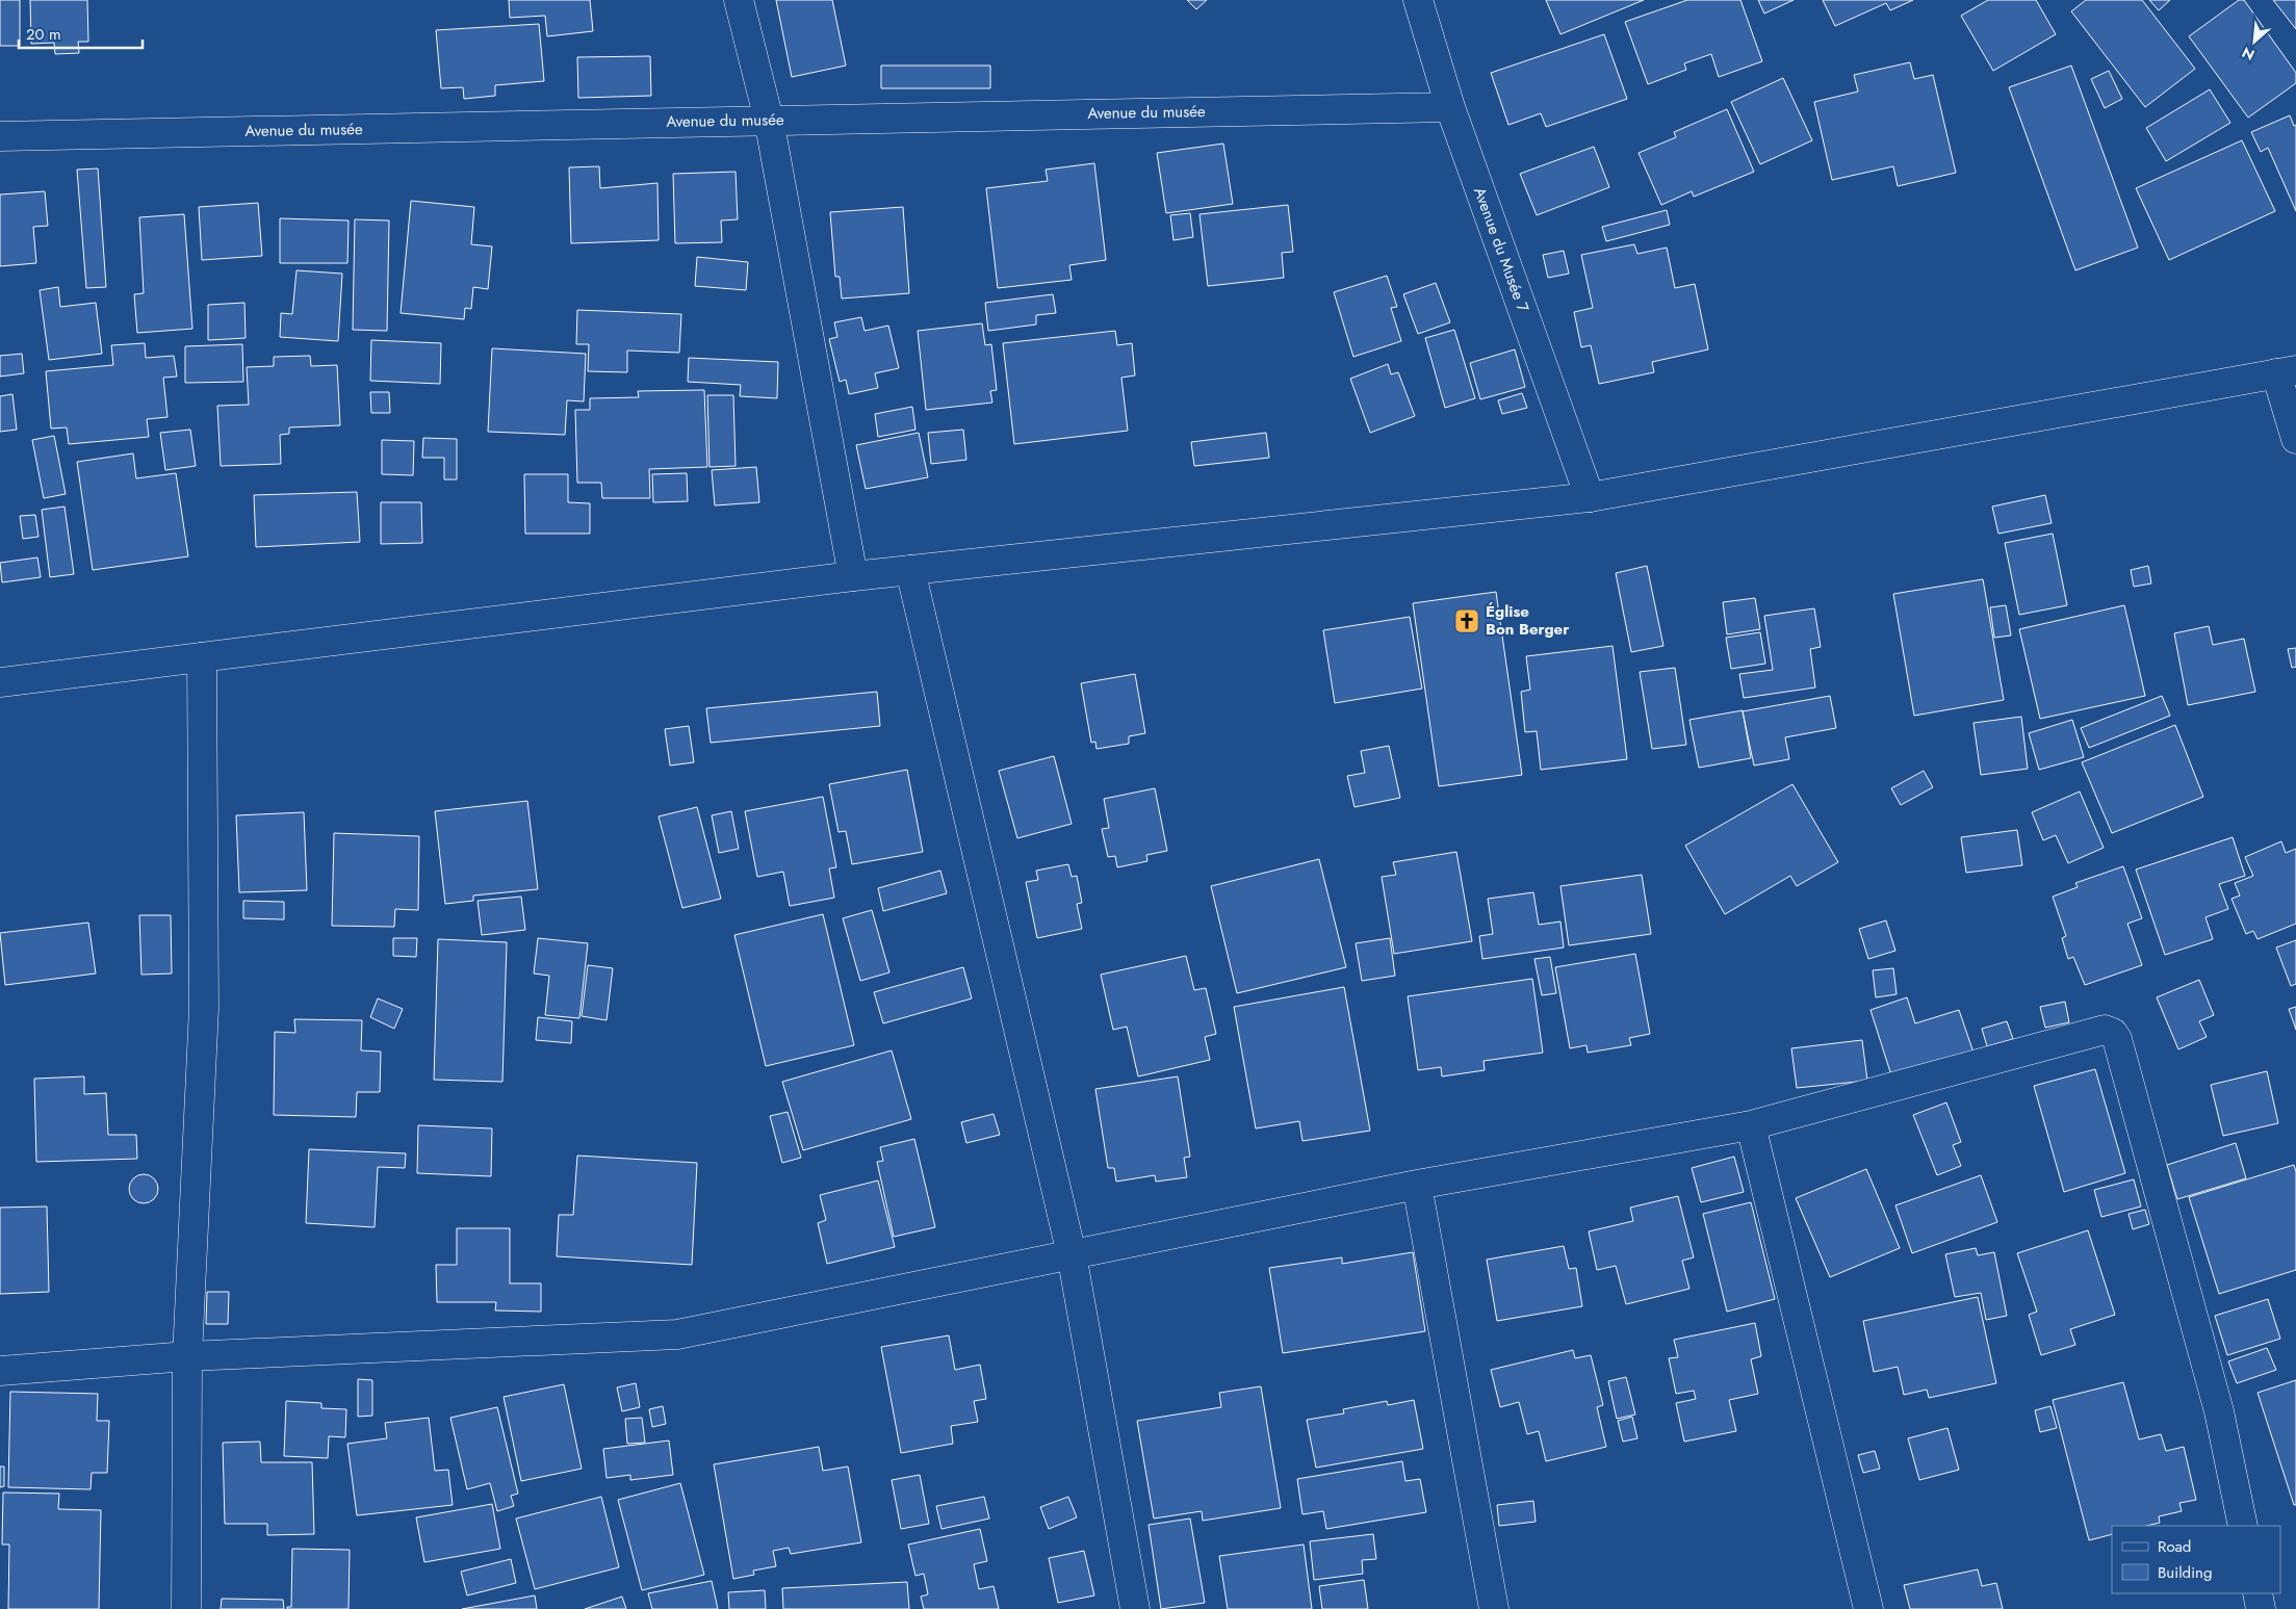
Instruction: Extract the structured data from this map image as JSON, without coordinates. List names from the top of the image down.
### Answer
{
  "streets": {
    "street": ["Avenue du musée", "Avenue du Musée 7"]
  },
  "crossings": [
    ["Avenue du musée", "Avenue du Musée 7"]
  ],
  "places": {
    "church": ["Église Bon Berger"]
  },
  "legend": ["Road", "Building"],
  "scale_bar": "20 m",
  "north": "bottom left"
}
